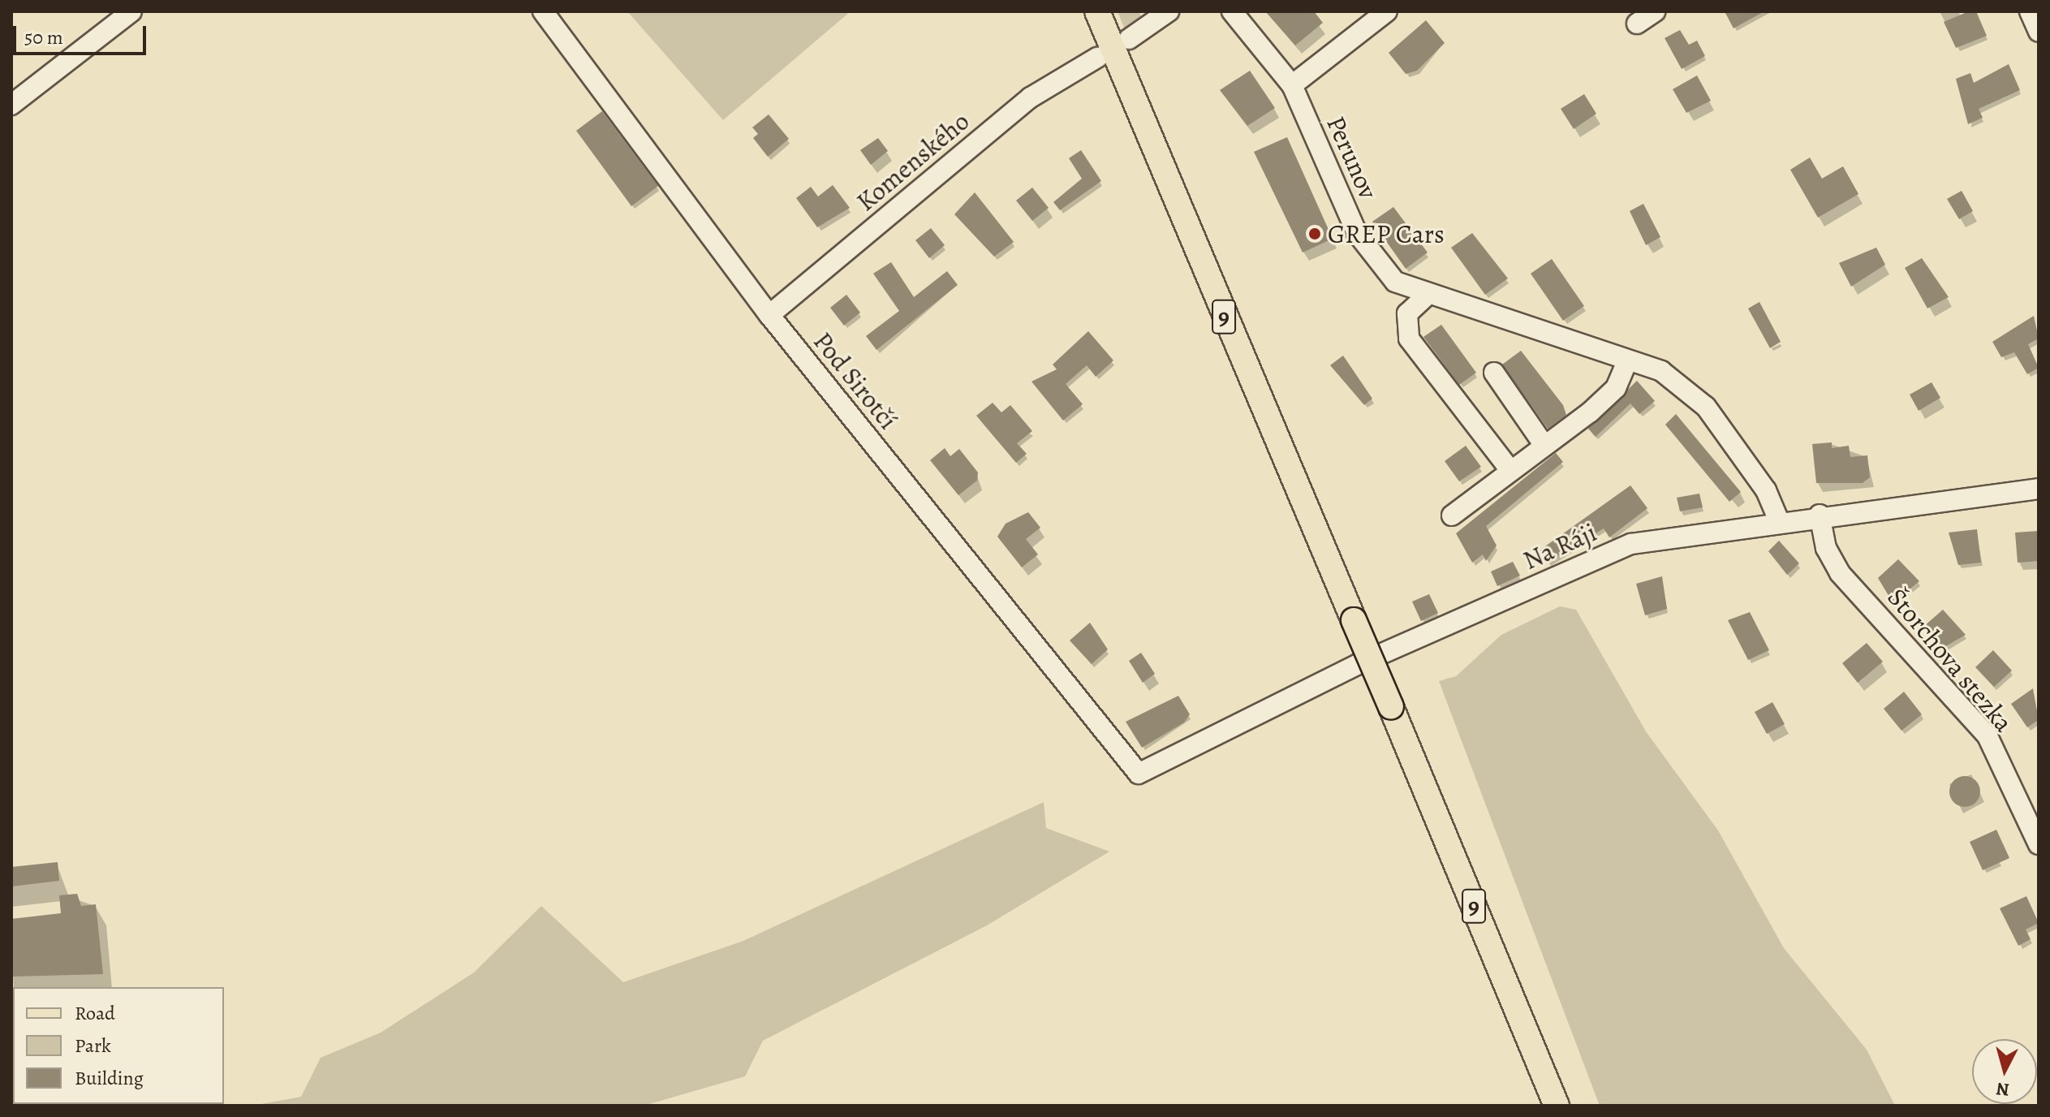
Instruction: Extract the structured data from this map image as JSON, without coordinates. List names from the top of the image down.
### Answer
{
  "streets": {
    "main road": ["9"],
    "street": [
      "Perunov",
      "Komenského",
      "Pod Sirotčí",
      "Na Ráji",
      "Štorchova stezka"
    ]
  },
  "crossings": [
    ["Perunov", "Na Ráji"],
    ["Komenského", "Pod Sirotčí"],
    ["Pod Sirotčí", "Na Ráji"],
    ["Na Ráji", "Štorchova stezka"]
  ],
  "places": ["GREP Cars"],
  "legend": ["Road", "Park", "Building"],
  "scale_bar": "50 m",
  "north": "bottom"
}
